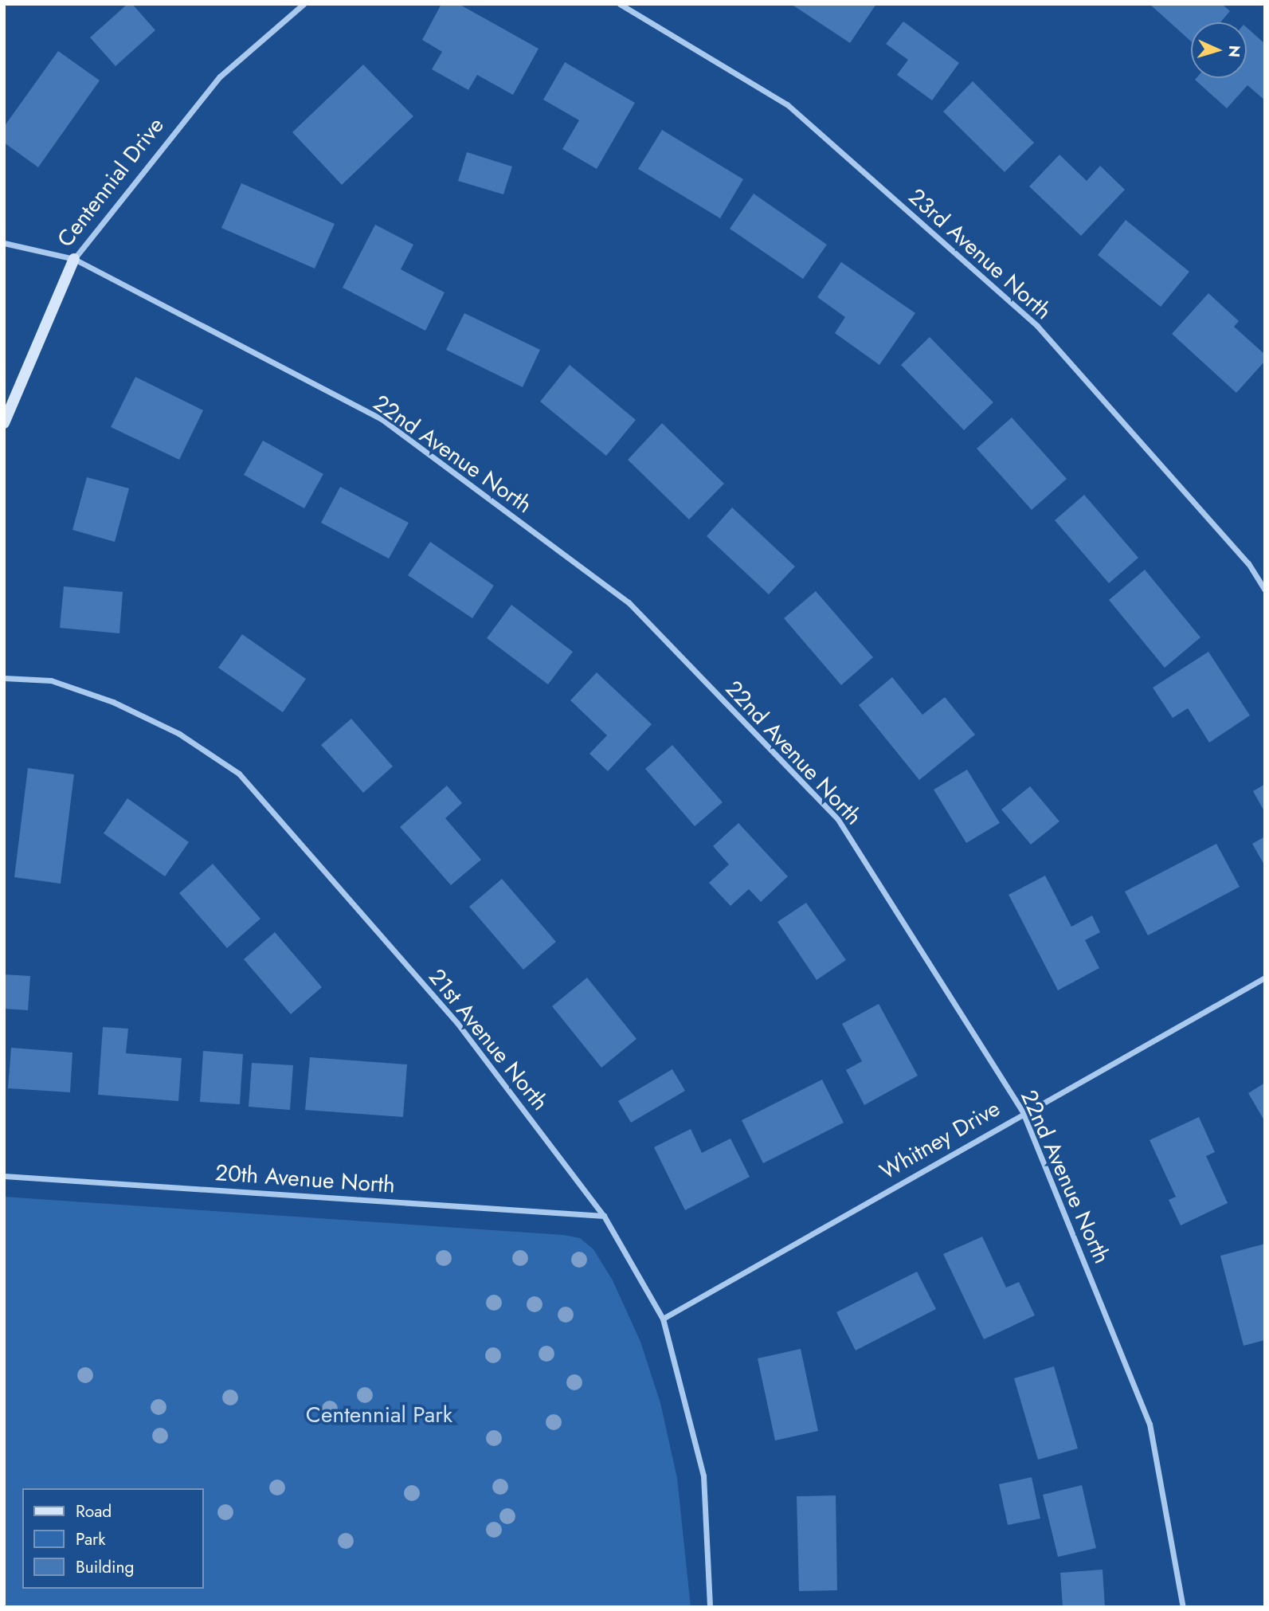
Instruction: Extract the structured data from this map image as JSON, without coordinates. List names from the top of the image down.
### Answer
{
  "streets": {
    "street": [
      "Centennial Drive",
      "23rd Avenue North",
      "22nd Avenue North",
      "21st Avenue North",
      "Whitney Drive",
      "20th Avenue North"
    ]
  },
  "crossings": [
    ["Centennial Drive", "22nd Avenue North"],
    ["22nd Avenue North", "Whitney Drive"],
    ["21st Avenue North", "Whitney Drive"],
    ["21st Avenue North", "20th Avenue North"]
  ],
  "parks": ["Centennial Park"],
  "legend": ["Road", "Park", "Building"],
  "north": "right"
}
